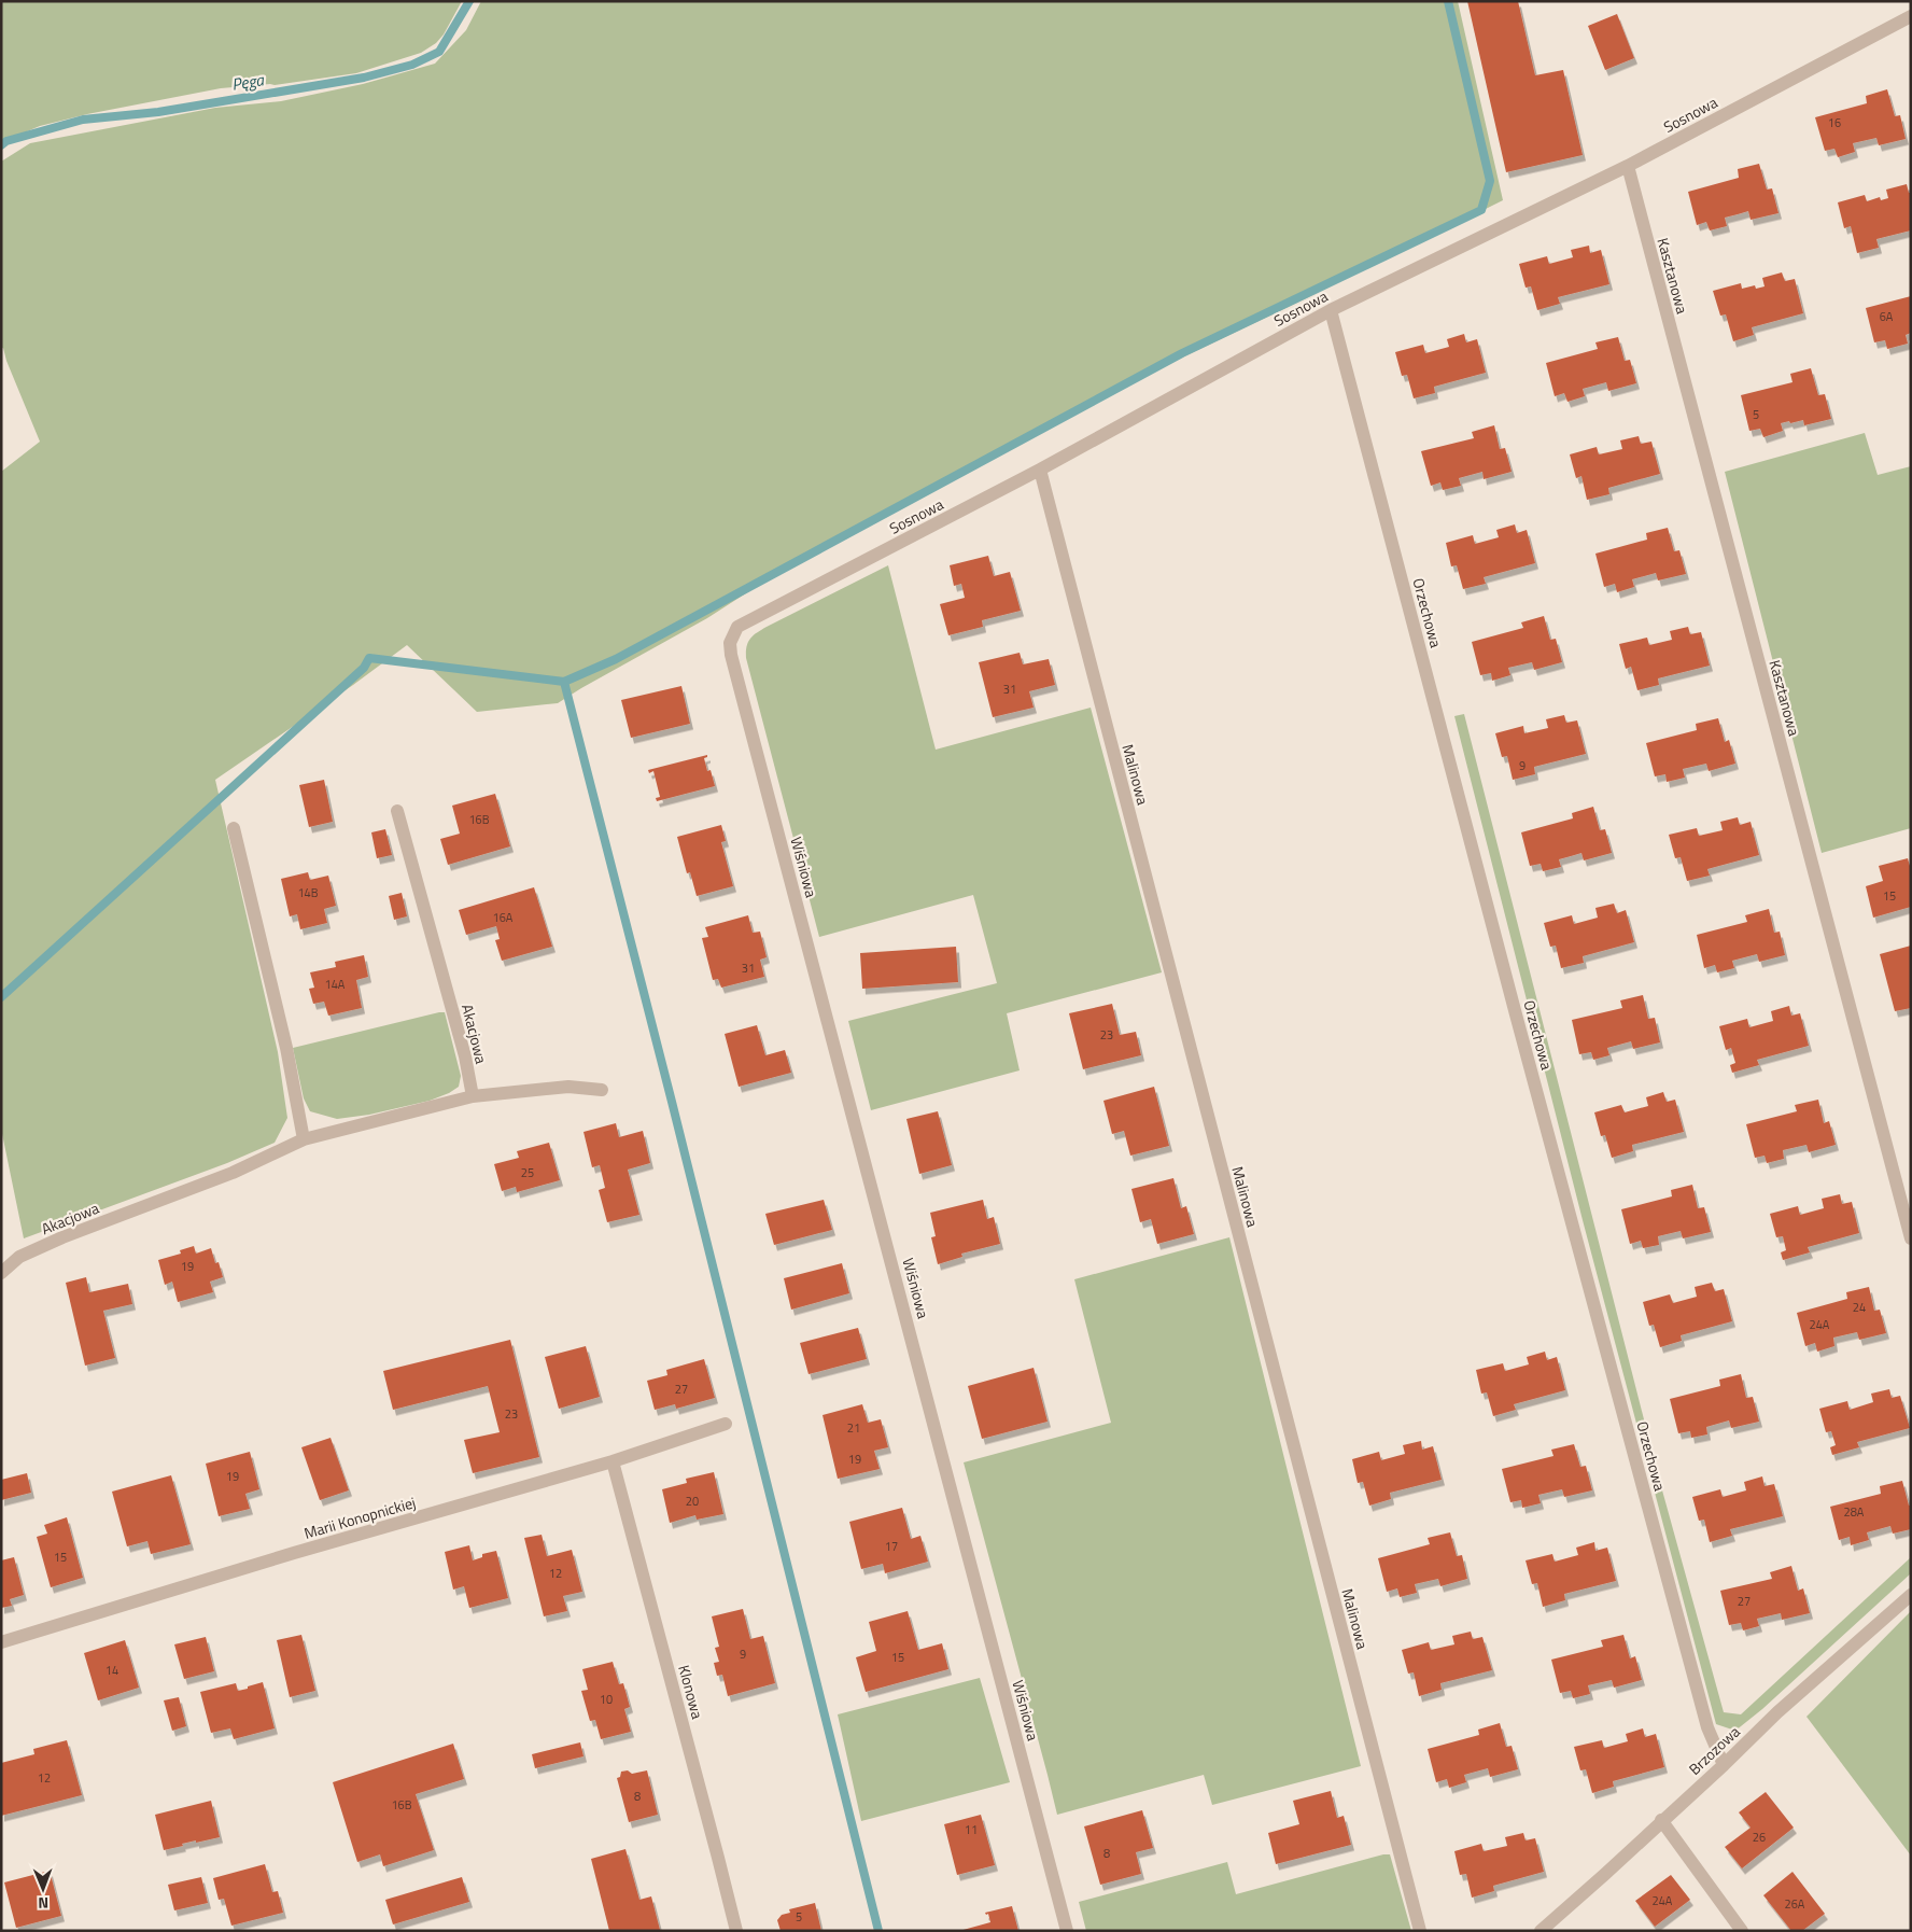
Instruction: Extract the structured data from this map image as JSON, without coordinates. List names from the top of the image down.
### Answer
{
  "streets": {
    "street": [
      "Sosnowa",
      "Kasztanowa",
      "Orzechowa",
      "Malinowa",
      "Wiśniowa",
      "Akacjowa",
      "Marii Konopnickiej",
      "Klonowa",
      "Brzozowa"
    ]
  },
  "crossings": [
    ["Sosnowa", "Kasztanowa"],
    ["Sosnowa", "Orzechowa"],
    ["Sosnowa", "Malinowa"],
    ["Sosnowa", "Wiśniowa"],
    ["Orzechowa", "Brzozowa"],
    ["Marii Konopnickiej", "Klonowa"]
  ],
  "water": ["Pęga"],
  "house_numbers": [
    "16",
    "6A",
    "5",
    "31",
    "9",
    "16B",
    "14B",
    "15",
    "16A",
    "31",
    "14A",
    "23",
    "25",
    "19",
    "24",
    "24A",
    "27",
    "23",
    "21",
    "19",
    "19",
    "20",
    "28A",
    "17",
    "15",
    "12",
    "27",
    "9",
    "15",
    "14",
    "10",
    "12",
    "8",
    "16B",
    "11",
    "26",
    "8",
    "24A",
    "26A",
    "5"
  ],
  "north": "bottom"
}
